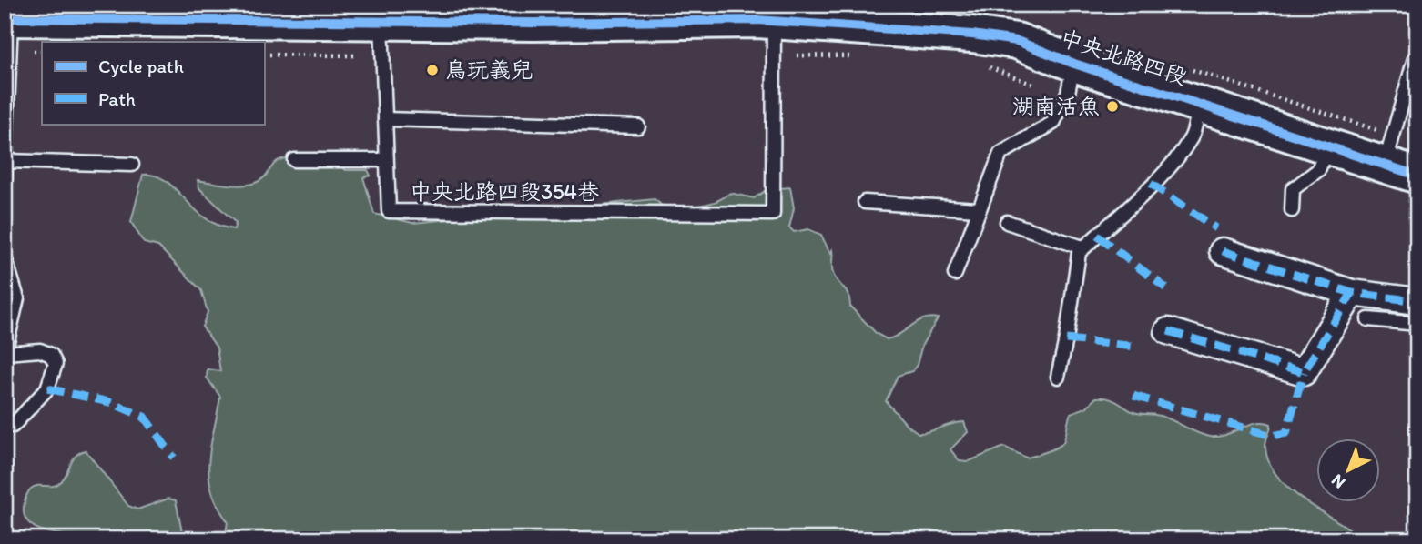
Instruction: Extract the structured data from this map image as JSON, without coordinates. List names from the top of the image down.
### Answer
{
  "streets": {
    "street": ["中央北路四段"],
    "lane": ["中央北路四段354巷"]
  },
  "crossings": [
    ["中央北路四段", "中央北路四段354巷"]
  ],
  "places": ["鳥玩義兒", "湖南活魚"],
  "legend": ["Cycle path", "Path"],
  "north": "bottom left"
}
